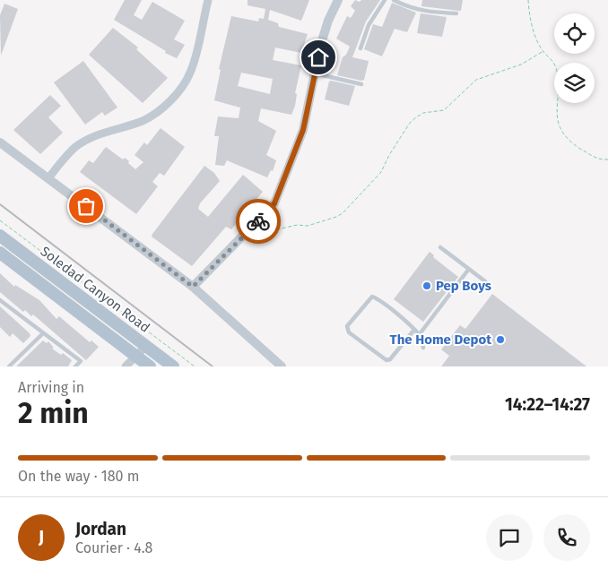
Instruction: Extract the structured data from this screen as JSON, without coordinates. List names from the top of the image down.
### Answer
{
  "streets": {
    "main road": ["Soledad Canyon Road"]
  },
  "places": ["Pep Boys", "The Home Depot"],
  "page": {
    "heading": ["2 min", "Arriving in", "14:22–14:27"],
    "panel": ["Jordan", "Courier · 4.8"],
    "bar": "On the way · 180 m",
    "round": "J"
  }
}
